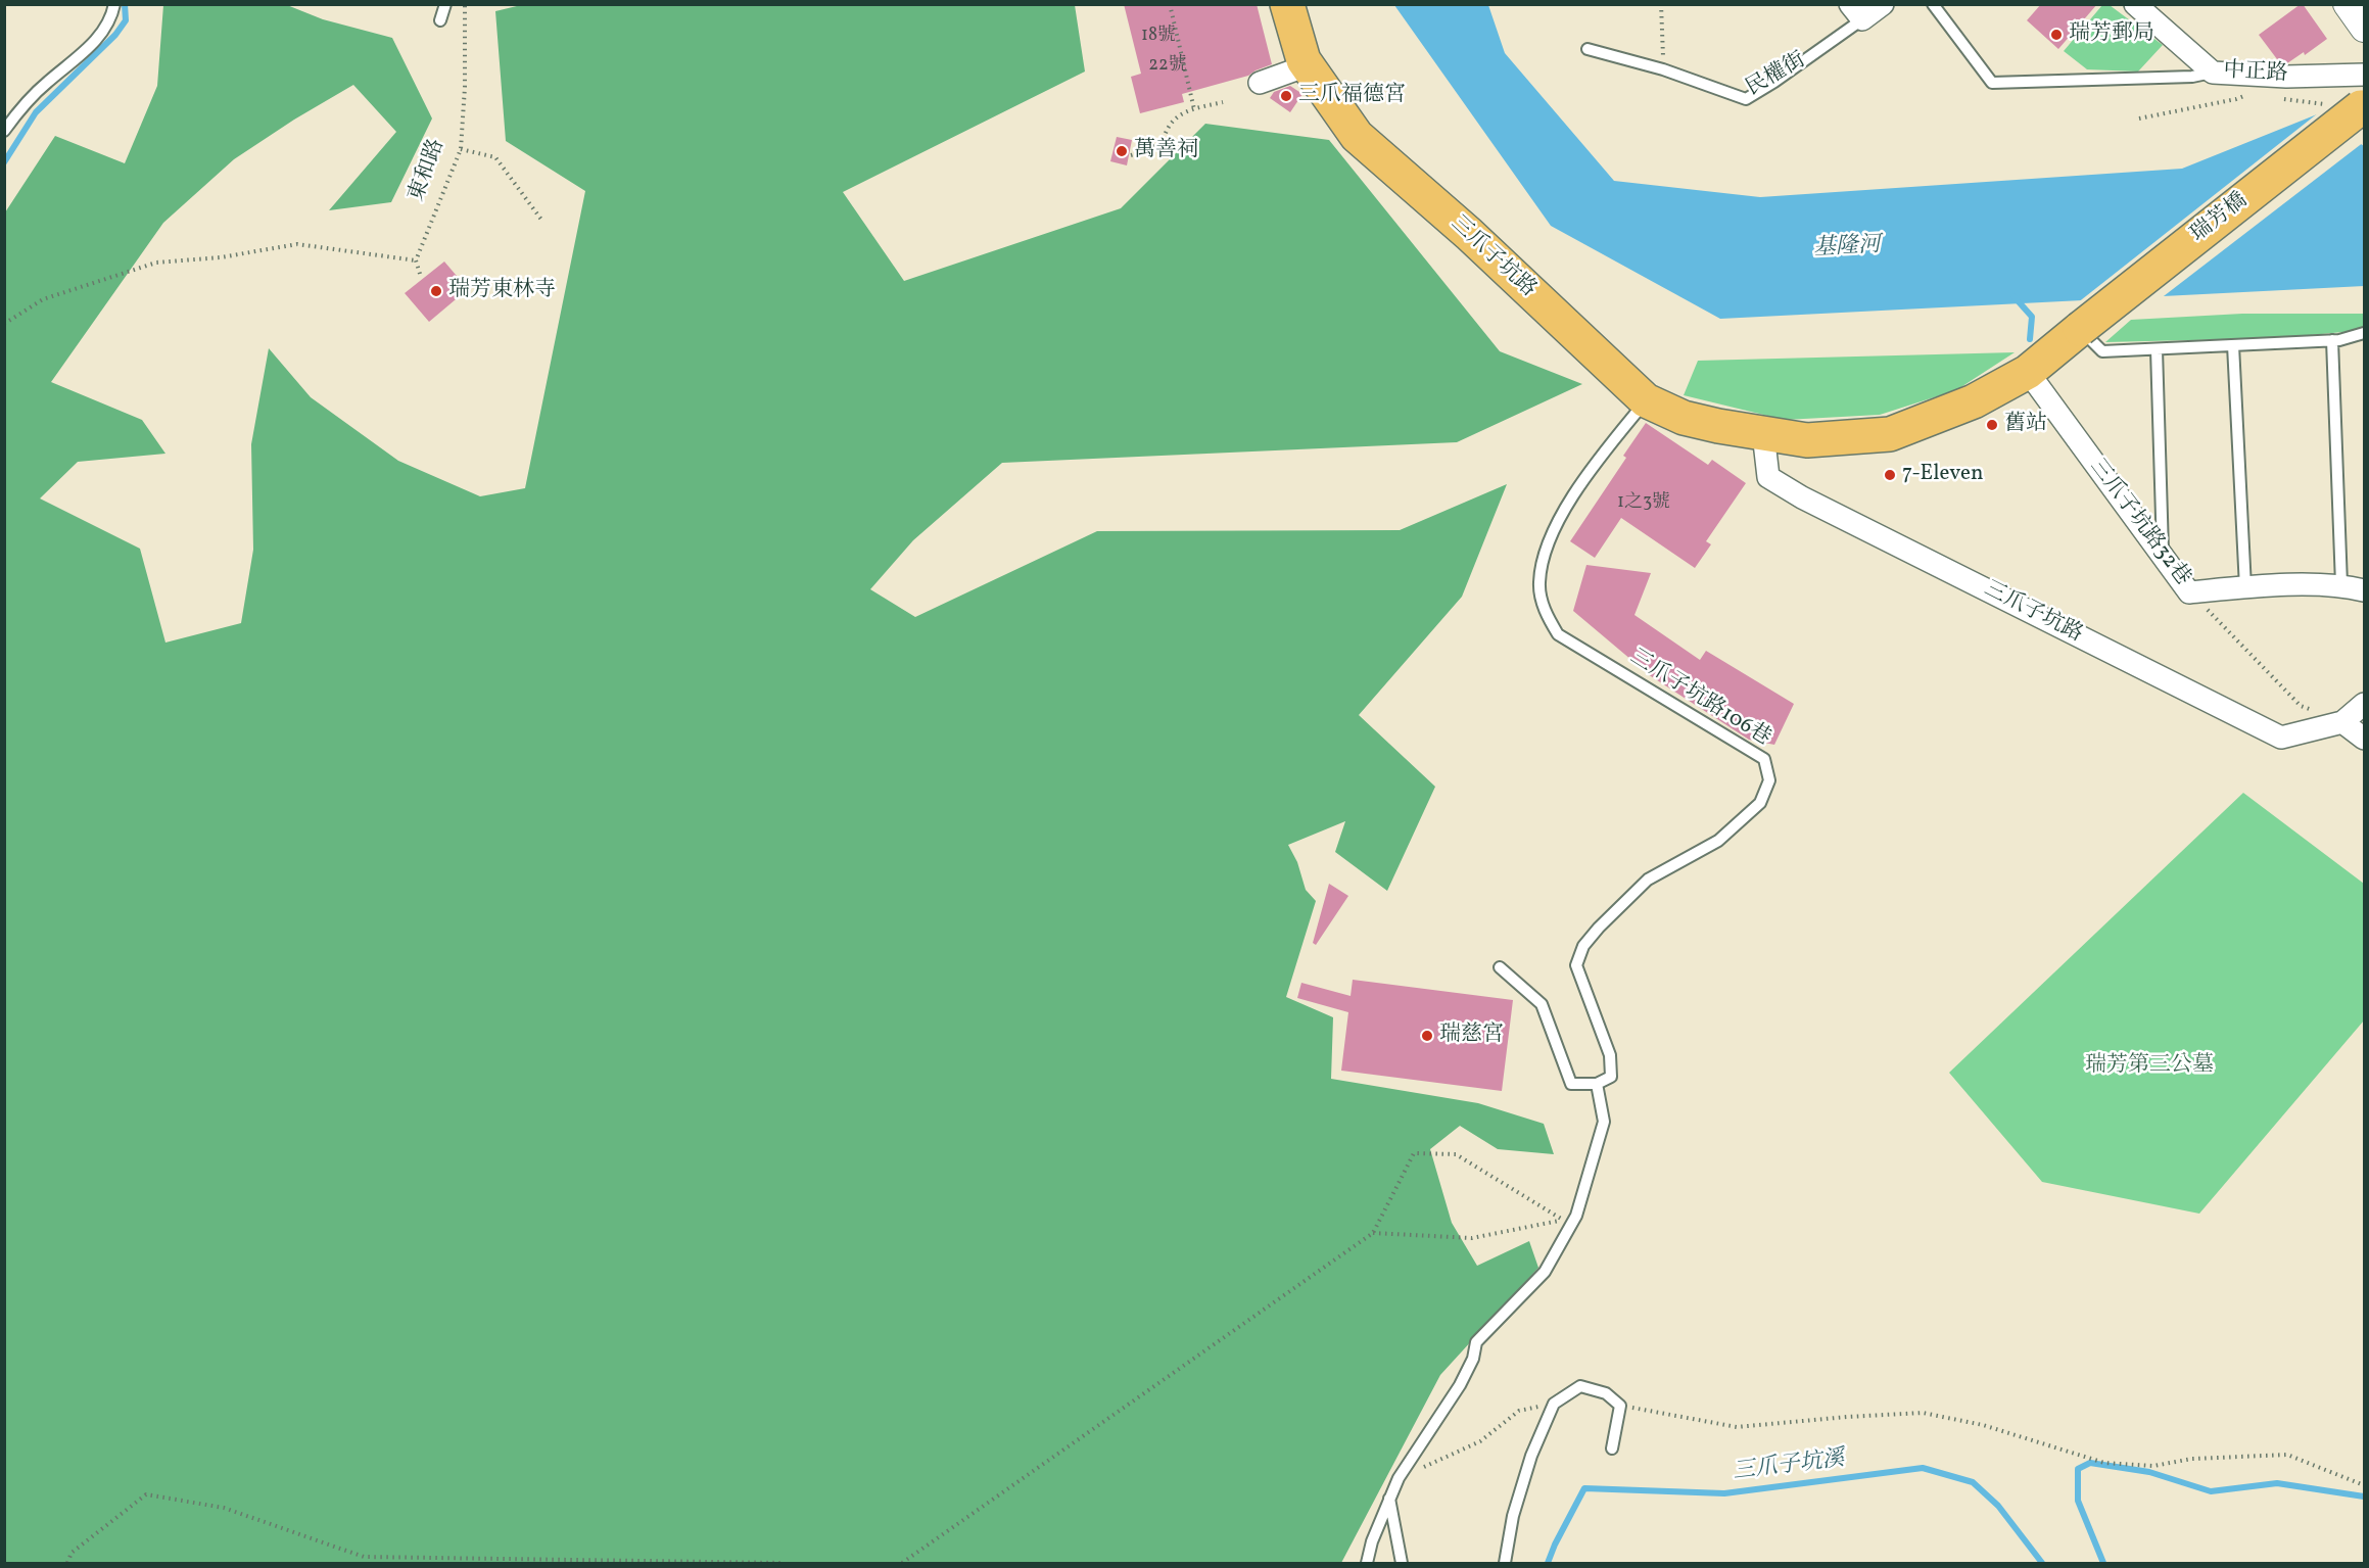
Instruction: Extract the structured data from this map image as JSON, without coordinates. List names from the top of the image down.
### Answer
{
  "streets": {
    "main road": ["瑞芳橋", "三爪子坑路"],
    "street": ["中正路", "民權街", "三爪子坑路32巷"],
    "lane": ["三爪子坑路106巷"],
    "path": ["東和路"]
  },
  "crossings": [
    ["中正路", "瑞芳橋"],
    ["瑞芳橋", "三爪子坑路"],
    ["三爪子坑路", "三爪子坑路32巷"],
    ["三爪子坑路", "三爪子坑路106巷"]
  ],
  "water": ["基隆河", "三爪子坑溪"],
  "parks": ["瑞芳第三公墓"],
  "places": [
    "瑞芳郵局",
    "三爪福德宮",
    "萬善祠",
    "瑞芳東林寺",
    "舊站",
    "7-Eleven",
    "瑞慈宮"
  ],
  "house_numbers": ["18號", "22號", "1之3號"]
}
